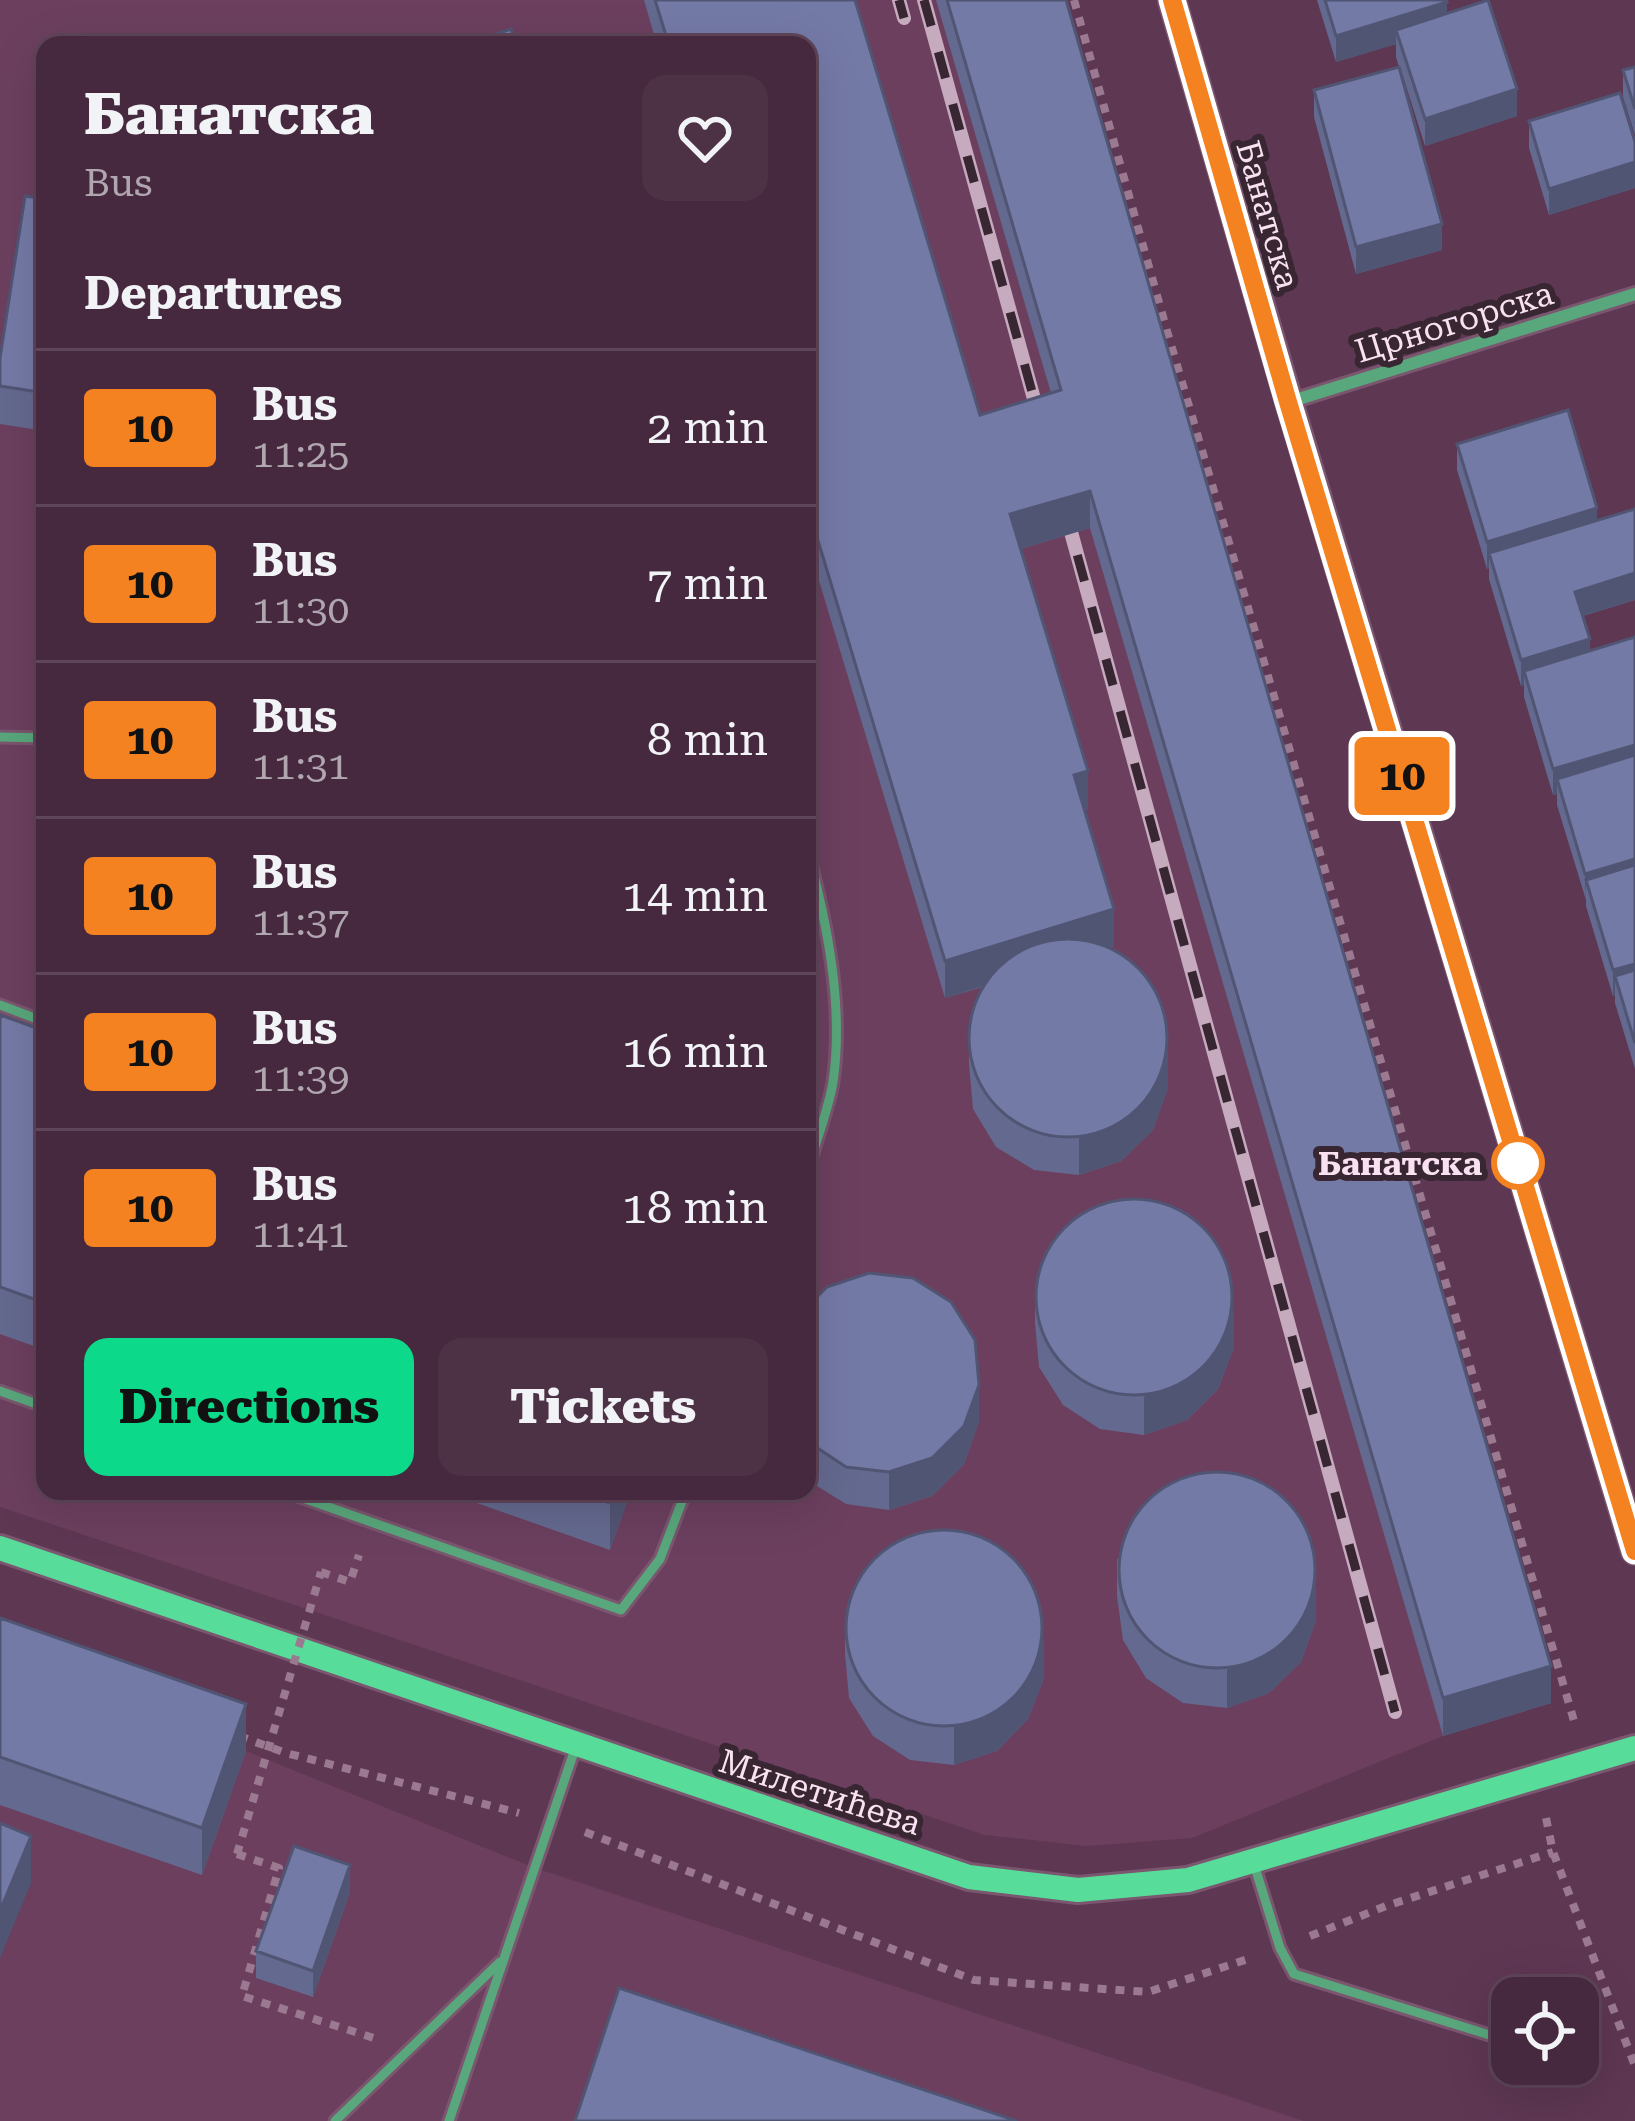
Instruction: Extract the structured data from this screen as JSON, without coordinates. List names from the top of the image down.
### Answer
{
  "streets": {
    "main road": ["Банатска", "Милетићева"],
    "street": ["Црногорска"]
  },
  "crossings": [
    ["Банатска", "Црногорска"]
  ],
  "places": ["Банатска"],
  "lines": ["bus line 10"],
  "page": {
    "on_map": "10",
    "heading": [
      ["Банатска", "Bus"],
      "Departures"
    ],
    "list": [
      {
        "mark": "10",
        "name": "Bus",
        "note": "11:25",
        "value": "2 min"
      },
      {
        "mark": "10",
        "name": "Bus",
        "note": "11:30",
        "value": "7 min"
      },
      {
        "mark": "10",
        "name": "Bus",
        "note": "11:31",
        "value": "8 min"
      },
      {
        "mark": "10",
        "name": "Bus",
        "note": "11:37",
        "value": "14 min"
      },
      {
        "mark": "10",
        "name": "Bus",
        "note": "11:39",
        "value": "16 min"
      },
      {
        "mark": "10",
        "name": "Bus",
        "note": "11:41",
        "value": "18 min"
      }
    ],
    "buttons": ["Directions", "Tickets"]
  }
}
